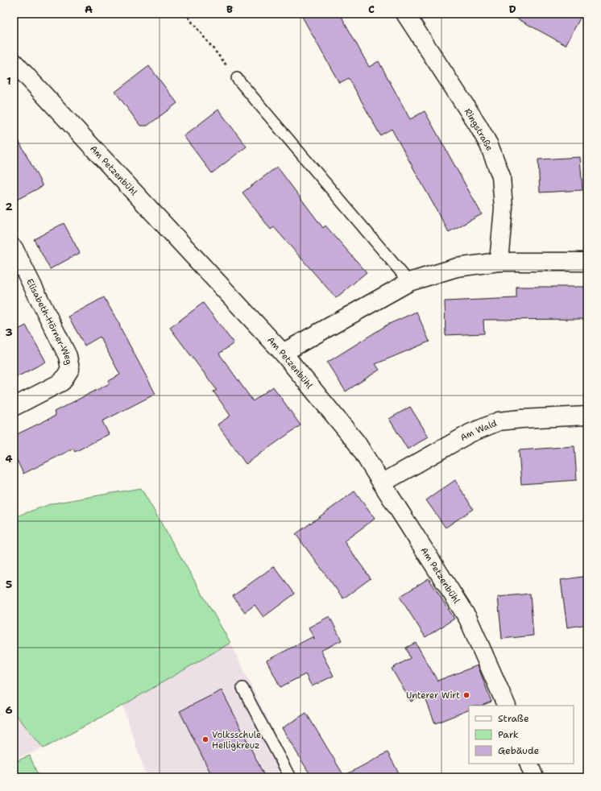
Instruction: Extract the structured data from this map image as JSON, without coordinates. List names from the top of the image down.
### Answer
{
  "streets": {
    "street": [
      "Ringstraße",
      "Am Petzenbühl",
      "Elisabeth-Hörner-Weg",
      "Am Wald"
    ]
  },
  "crossings": [
    ["Am Petzenbühl", "Am Wald"]
  ],
  "places": ["Unterer Wirt", "Volksschule Heiligkreuz"],
  "legend": ["Straße", "Park", "Gebäude"],
  "grid": {
    "columns": [
      "A",
      "B",
      "C",
      "D"
    ],
    "rows": [
      "1",
      "2",
      "3",
      "4",
      "5",
      "6"
    ]
  }
}
